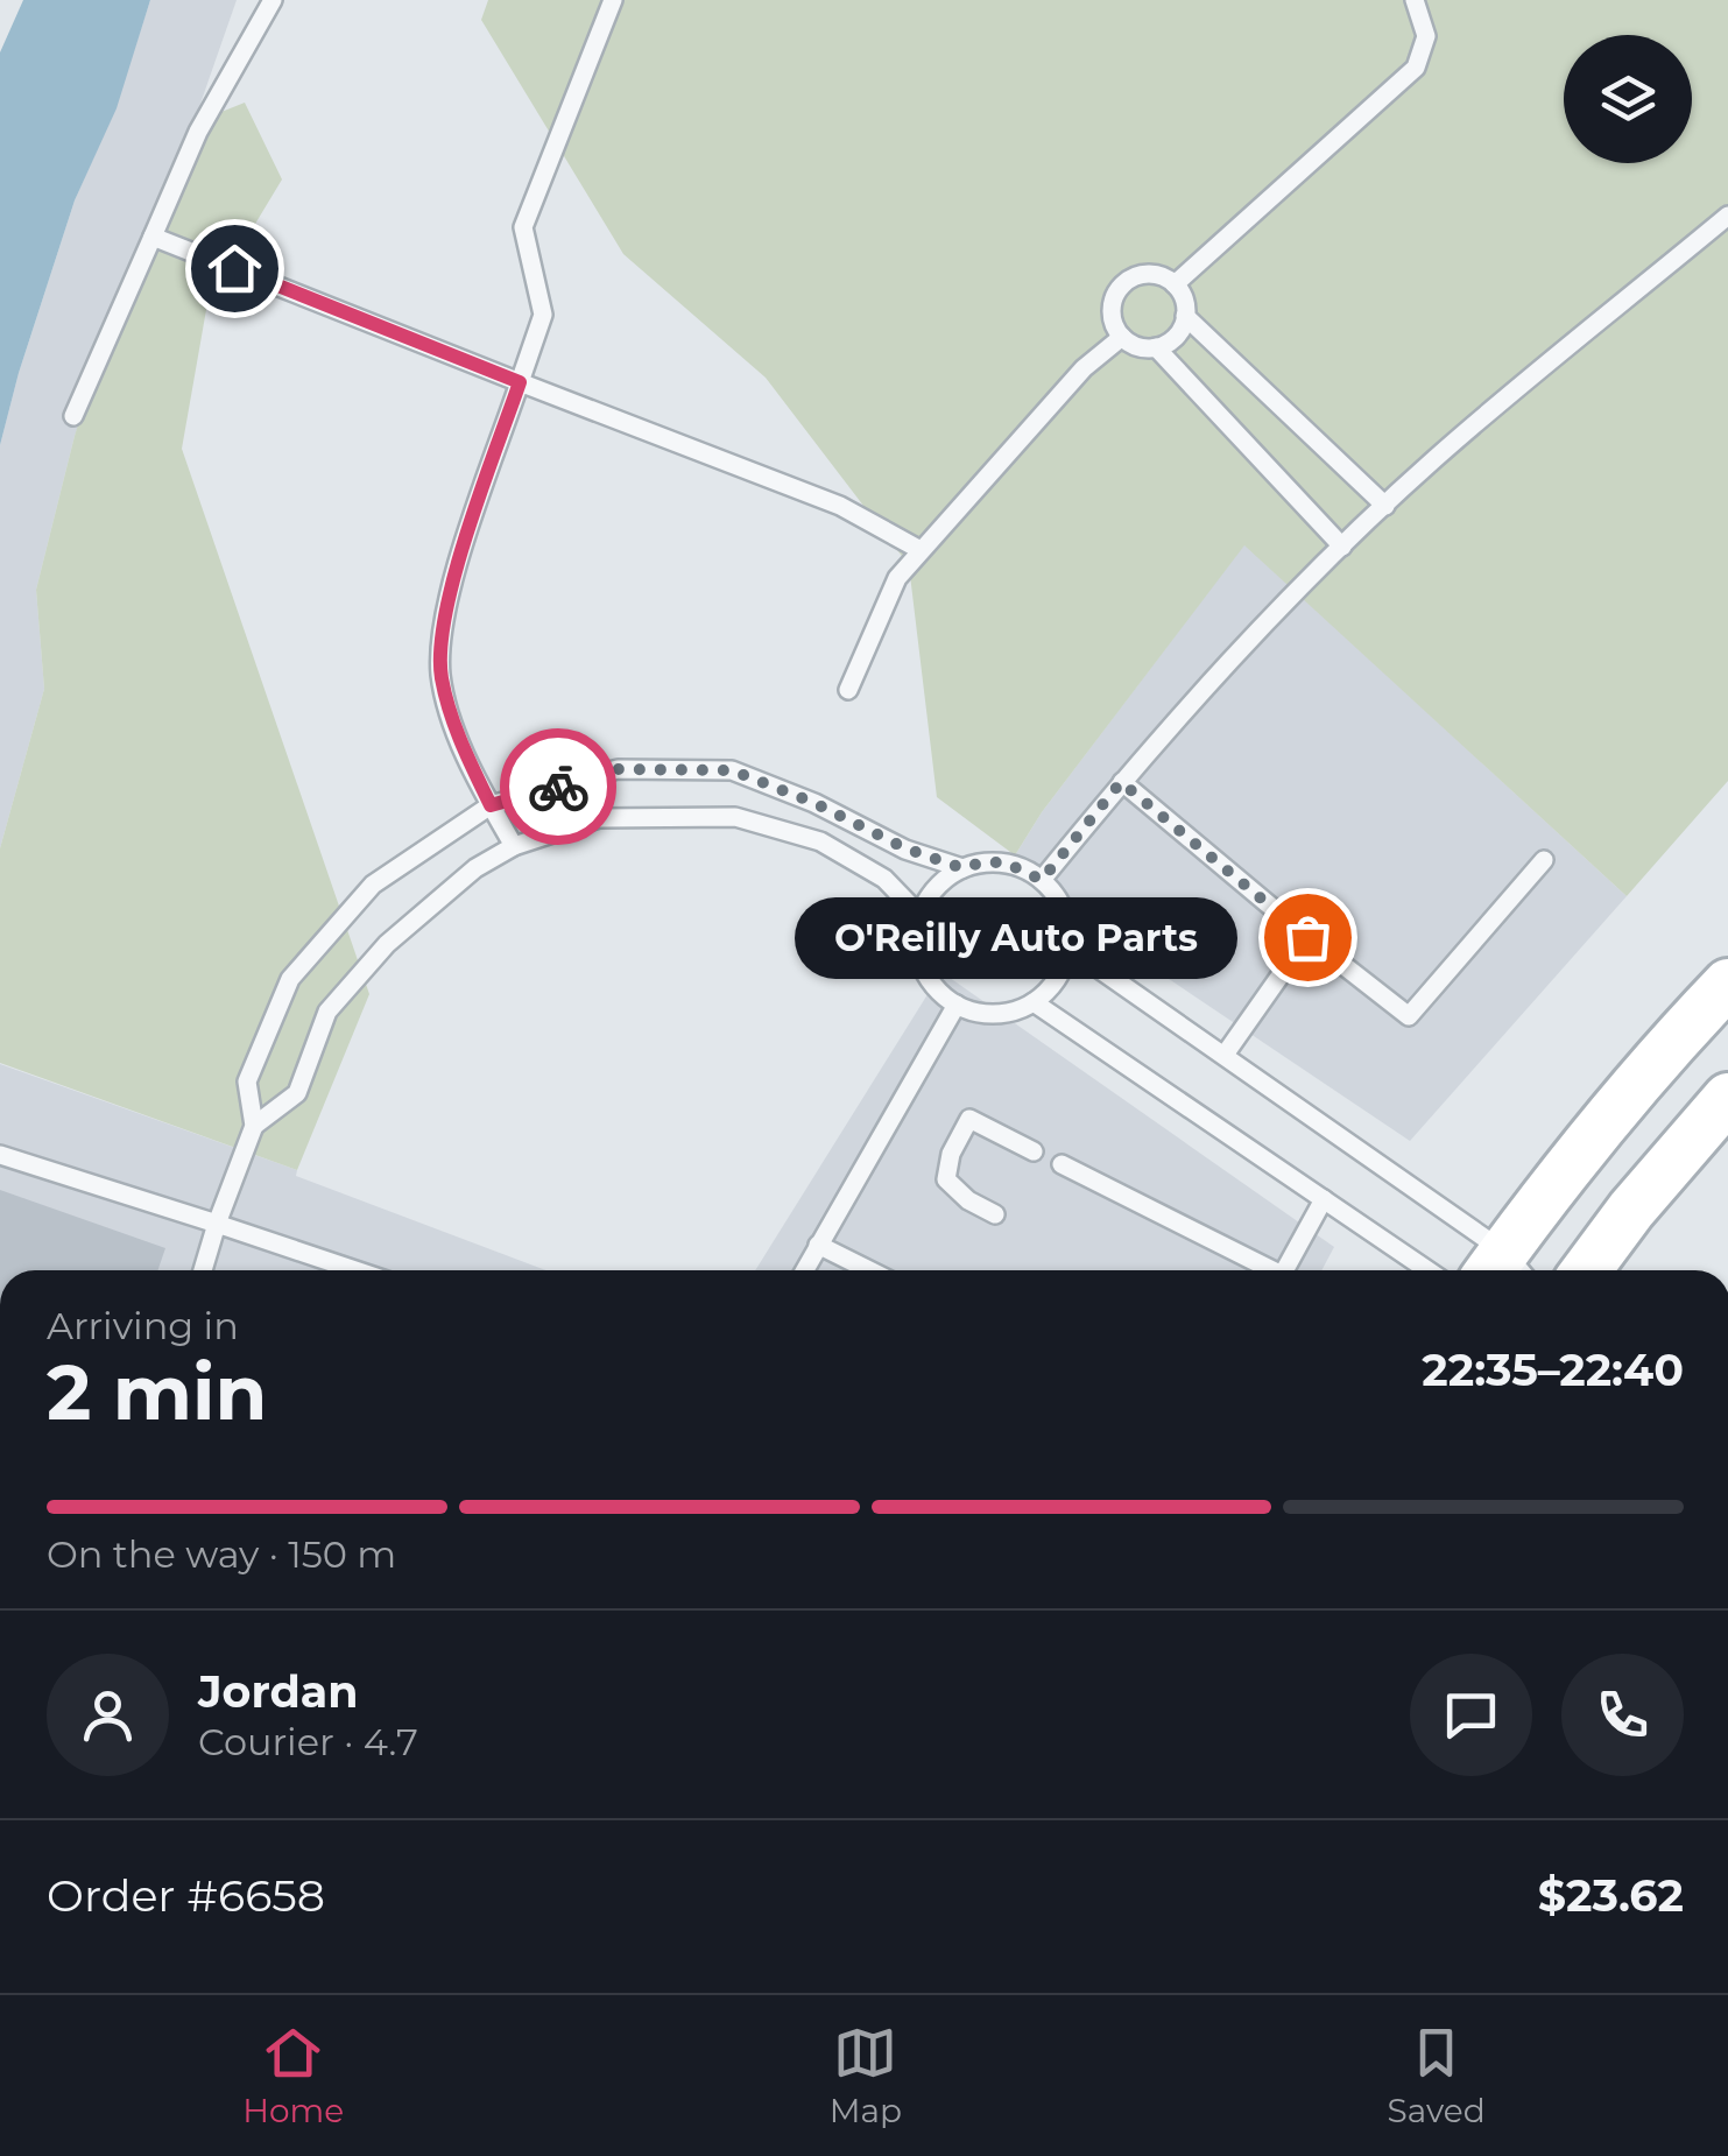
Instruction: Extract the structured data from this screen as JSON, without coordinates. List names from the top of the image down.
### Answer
{
  "places": ["O'Reilly Auto Parts"],
  "page": {
    "bubble": "O'Reilly Auto Parts",
    "heading": ["2 min", "Arriving in", "22:35–22:40"],
    "panel": [
      "Jordan",
      "Courier · 4.7",
      "Order #6658",
      "$23.62"
    ],
    "bar": "On the way · 150 m",
    "tabs": ["Home", "Map", "Saved"]
  }
}
